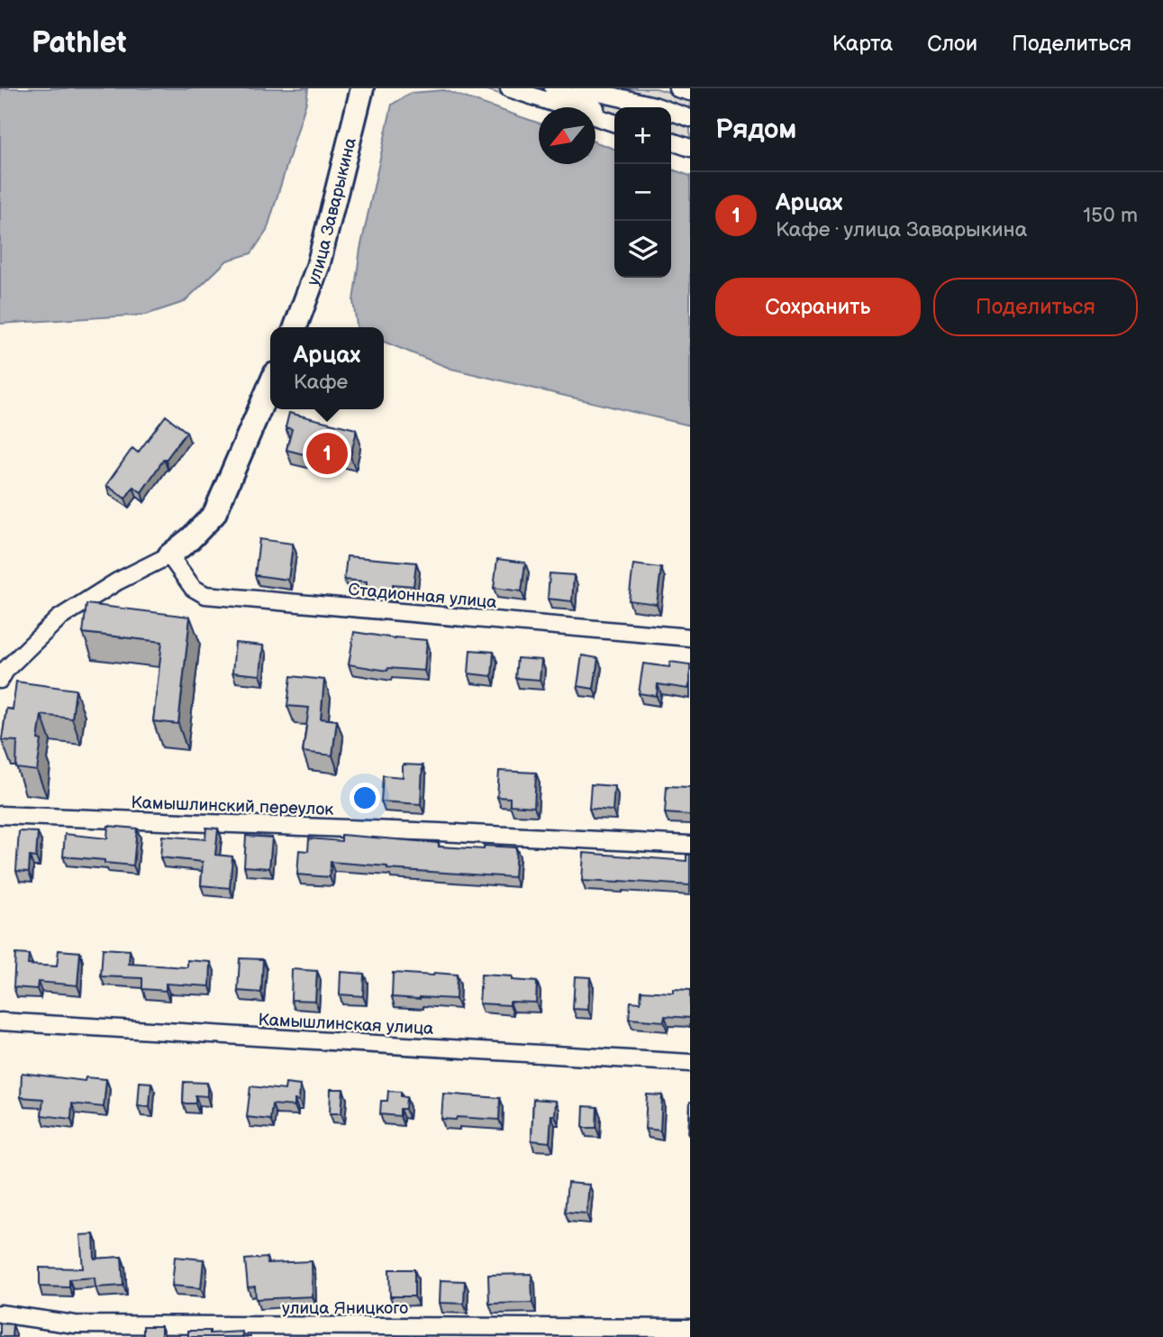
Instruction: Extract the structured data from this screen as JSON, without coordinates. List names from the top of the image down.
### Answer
{
  "streets": {
    "street": [
      "улица Заварыкина",
      "Стадионная улица",
      "Камышлинский переулок",
      "Камышлинская улица",
      "улица Яницкого"
    ]
  },
  "north": "bottom left",
  "page": {
    "header": "Pathlet",
    "nav": ["Карта", "Слои", "Поделиться"],
    "heading": "Рядом",
    "map_buttons": ["+", "−"],
    "list": [
      {
        "mark": "1",
        "name": "Арцах",
        "note": "Кафе · улица Заварыкина",
        "value": "150 m"
      }
    ],
    "buttons": ["Сохранить", "Поделиться"],
    "popup": ["Арцах", "Кафе"],
    "pins": "1"
  }
}
